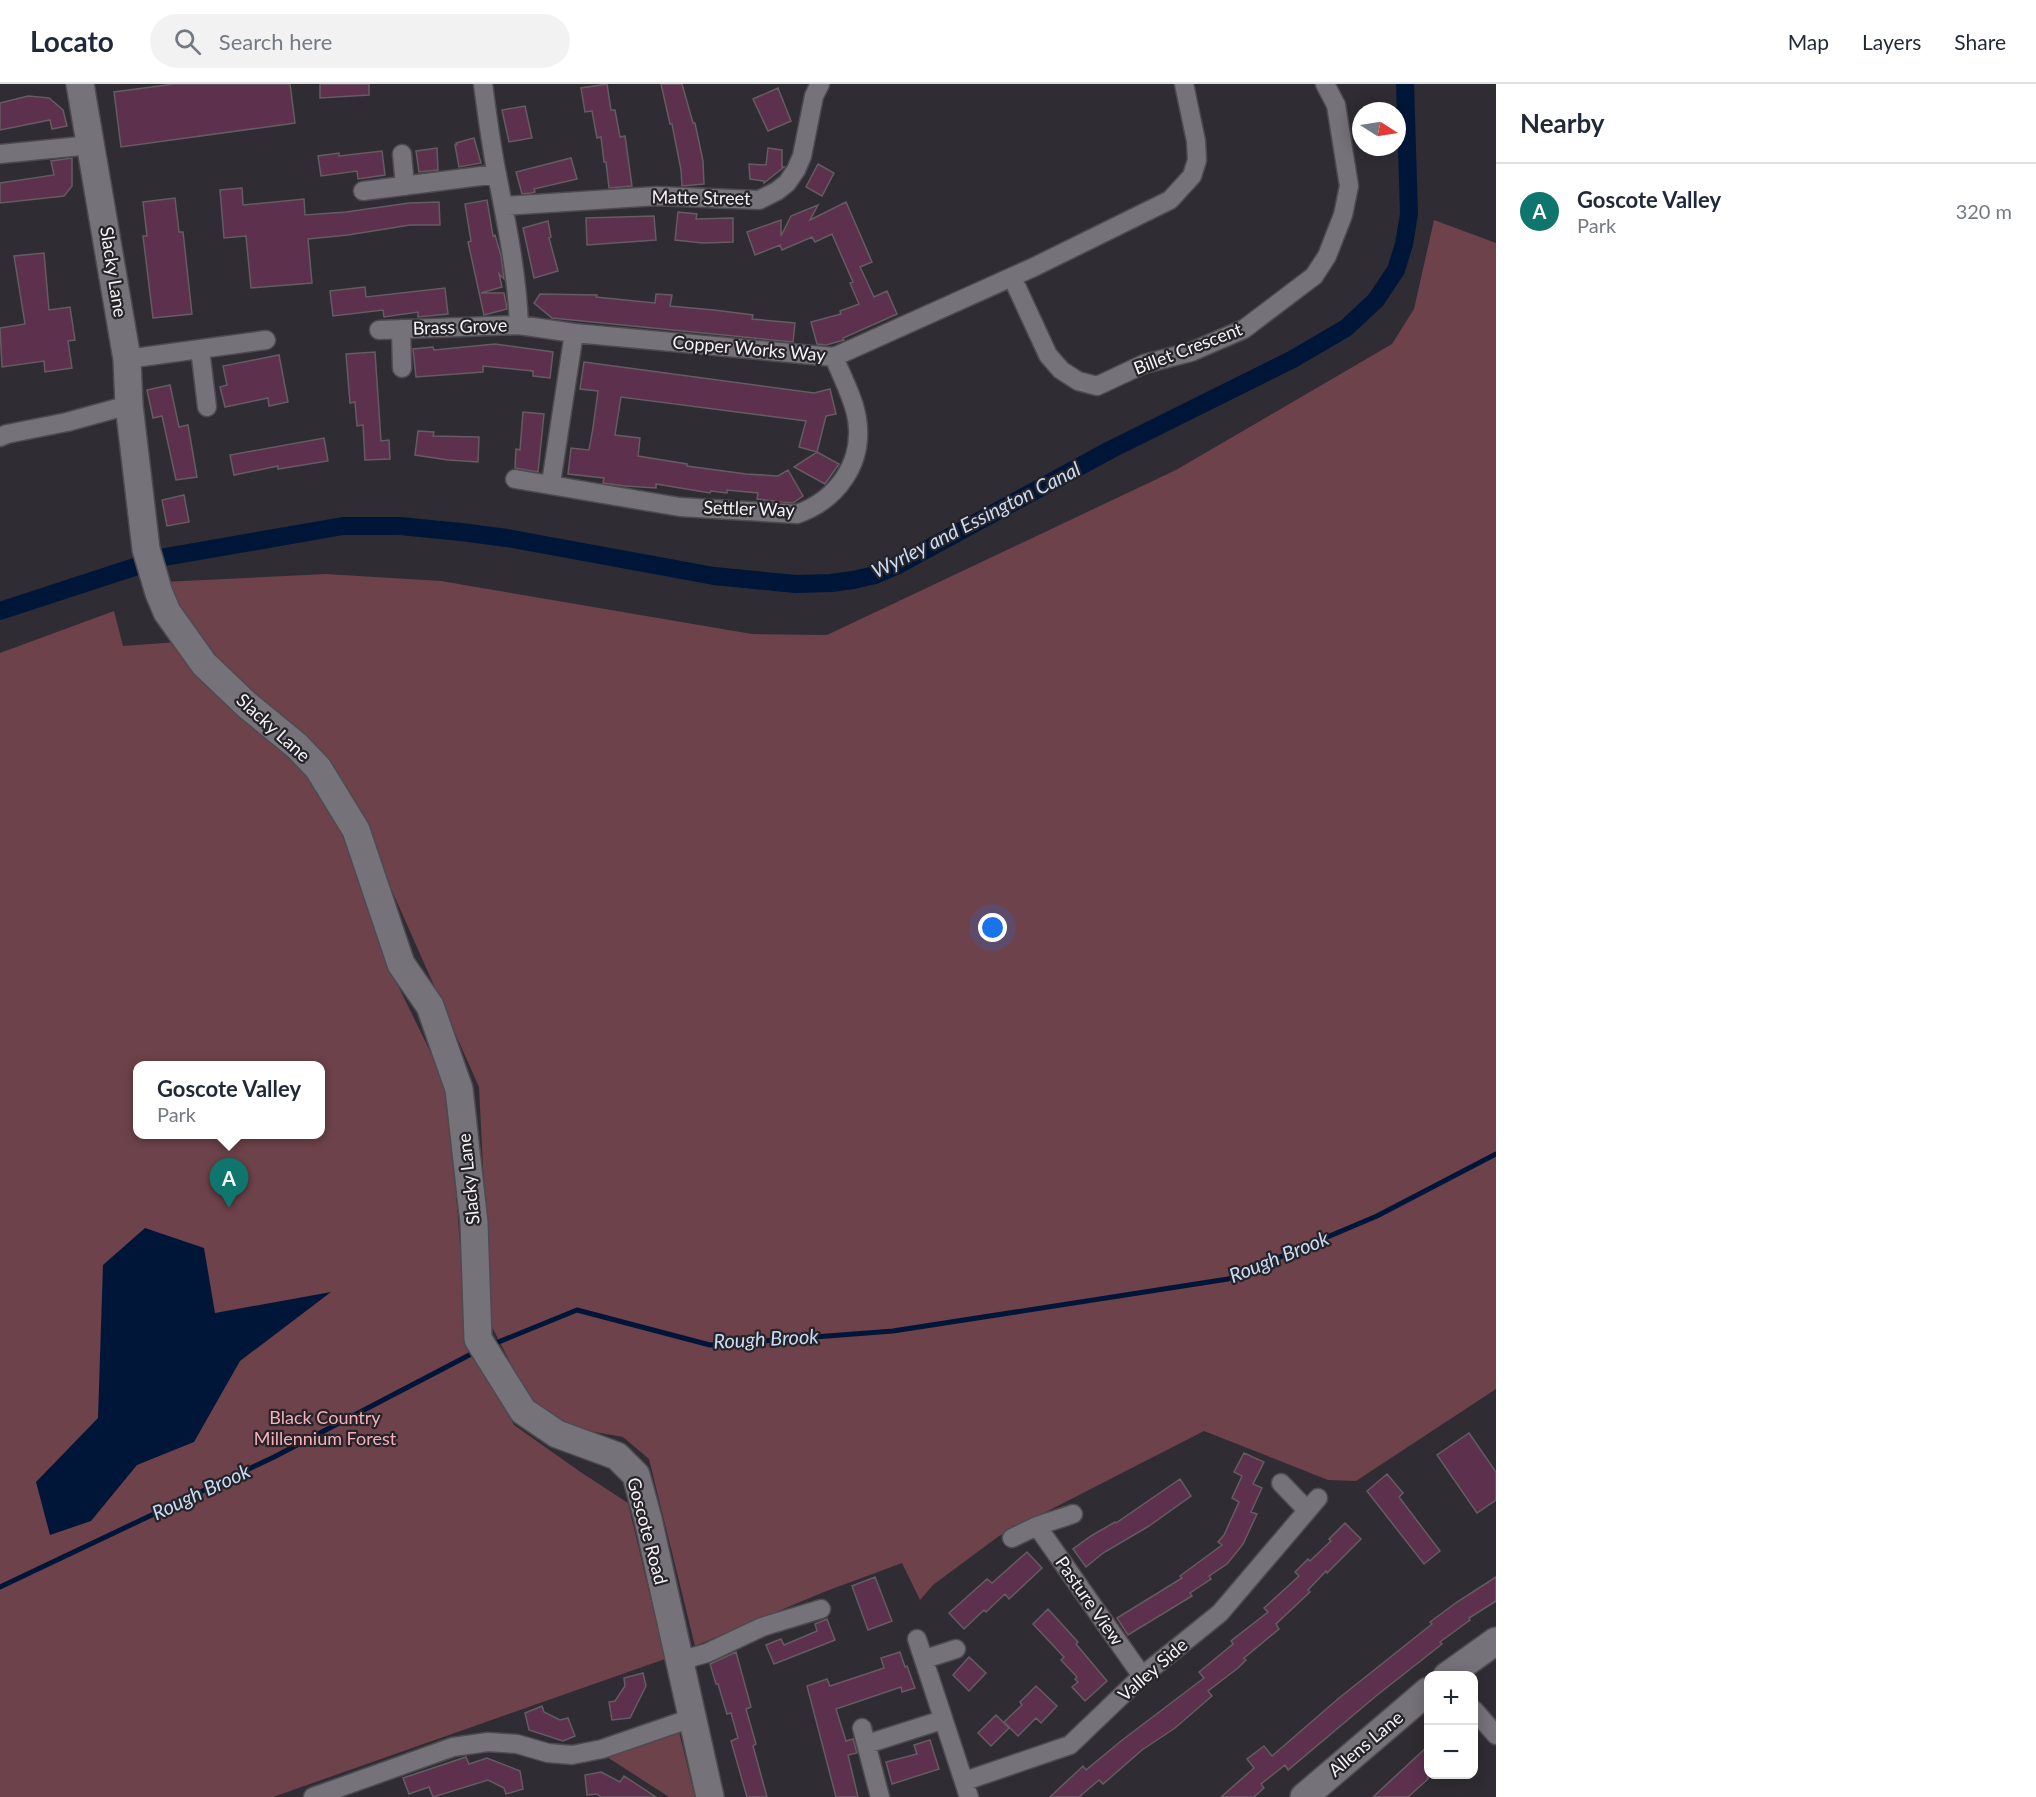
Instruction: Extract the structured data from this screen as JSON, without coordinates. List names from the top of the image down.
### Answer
{
  "streets": {
    "street": [
      "Matte Street",
      "Slacky Lane",
      "Brass Grove",
      "Copper Works Way",
      "Billet Crescent",
      "Settler Way",
      "Goscote Road",
      "Pasture View",
      "Valley Side",
      "Allens Lane"
    ]
  },
  "crossings": [
    ["Slacky Lane", "Goscote Road"],
    ["Brass Grove", "Copper Works Way"],
    ["Copper Works Way", "Billet Crescent"],
    ["Copper Works Way", "Settler Way"],
    ["Pasture View", "Valley Side"]
  ],
  "water": ["Wyrley and Essington Canal", "Rough Brook"],
  "parks": ["Black Country Millennium Forest"],
  "north": "right",
  "page": {
    "header": "Locato",
    "search": "Search here",
    "nav": ["Map", "Layers", "Share"],
    "heading": "Nearby",
    "list": [
      {
        "mark": "A",
        "name": "Goscote Valley",
        "note": "Park",
        "value": "320 m"
      }
    ],
    "popup": ["Goscote Valley", "Park"],
    "pins": "A",
    "map_buttons": ["+", "−"]
  }
}
